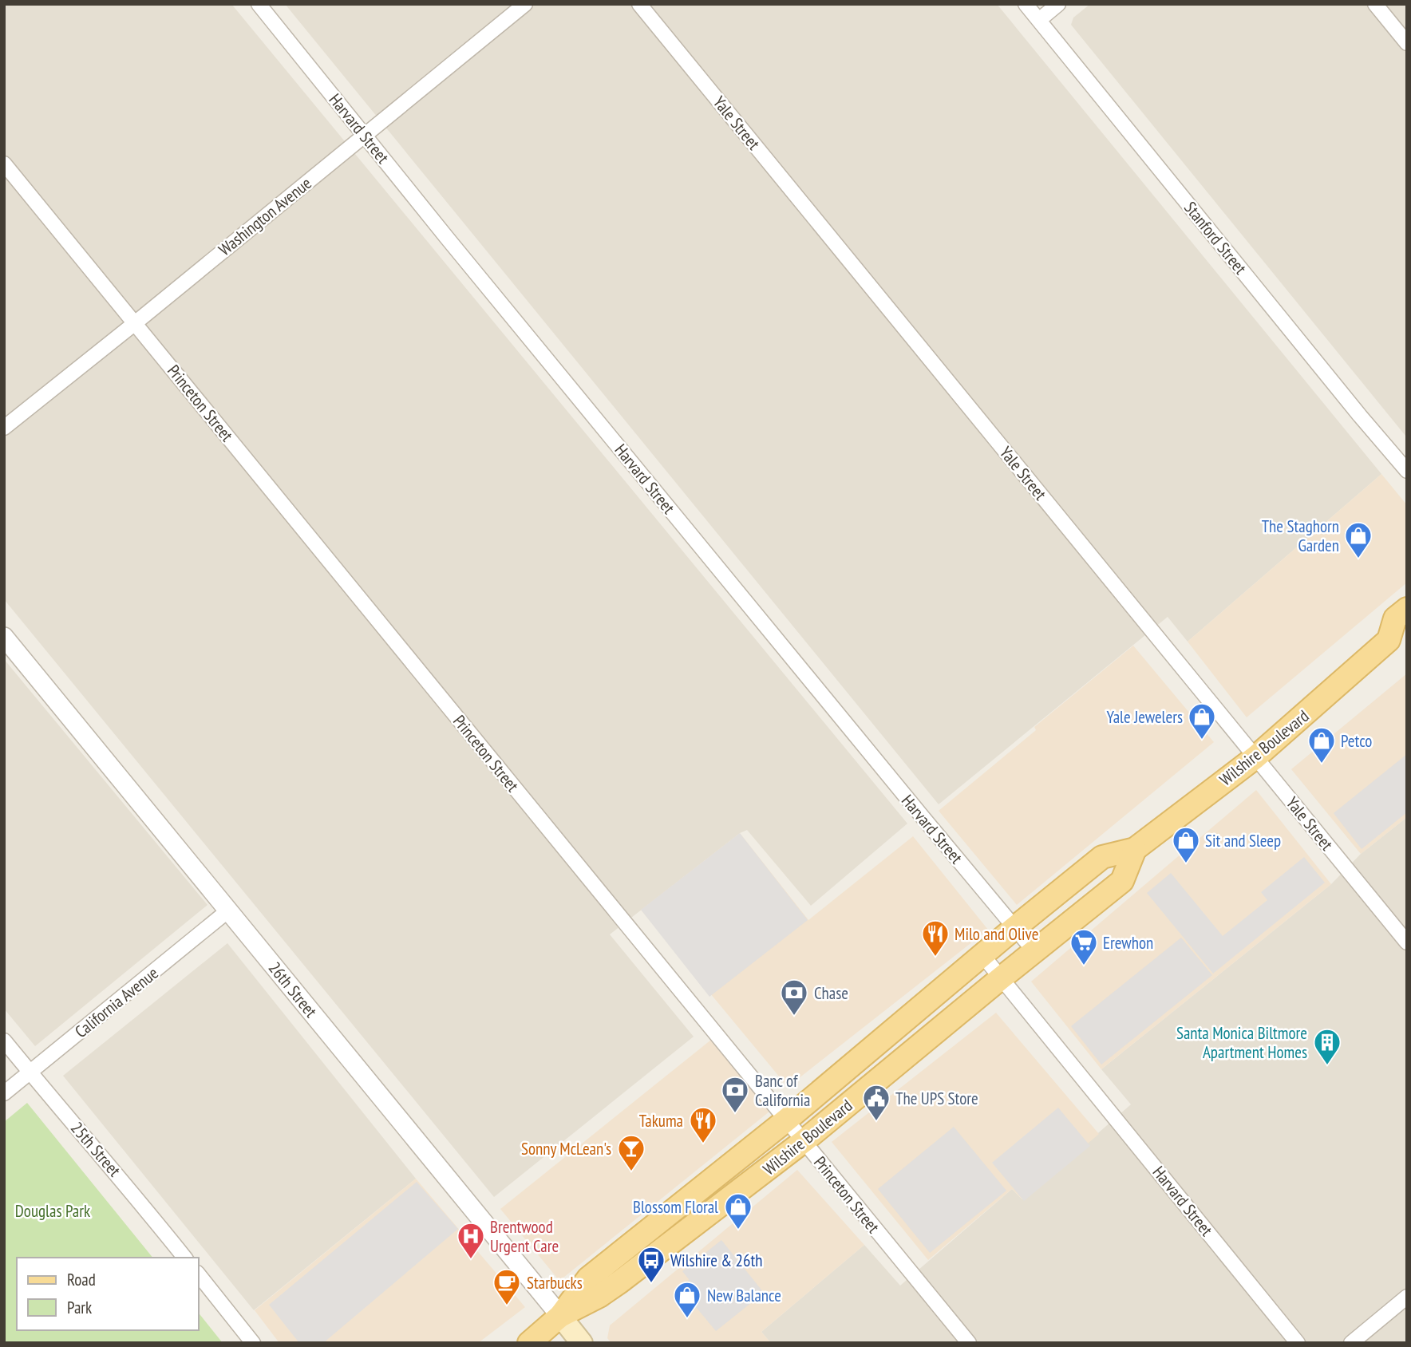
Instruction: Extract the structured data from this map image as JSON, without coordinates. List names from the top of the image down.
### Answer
{
  "streets": {
    "main road": ["Wilshire Boulevard", "26th Street"],
    "street": [
      "Yale Street",
      "Harvard Street",
      "Washington Avenue",
      "Stanford Street",
      "Princeton Street",
      "California Avenue",
      "25th Street"
    ]
  },
  "crossings": [
    ["Yale Street", "Wilshire Boulevard"],
    ["Harvard Street", "Washington Avenue"],
    ["Harvard Street", "Wilshire Boulevard"],
    ["Washington Avenue", "Princeton Street"],
    ["Princeton Street", "Wilshire Boulevard"],
    ["Wilshire Boulevard", "26th Street"],
    ["26th Street", "California Avenue"],
    ["California Avenue", "25th Street"]
  ],
  "parks": ["Douglas Park"],
  "places": {
    "shop": [
      "The Staghorn Garden",
      "Yale Jewelers",
      "Petco",
      "Sit and Sleep",
      "Blossom Floral",
      "New Balance"
    ],
    "restaurant": ["Milo and Olive", "Takuma"],
    "supermarket": ["Erewhon"],
    "bank": ["Chase", "Banc of California"],
    "building": ["Santa Monica Biltmore Apartment Homes"],
    "public building": ["The UPS Store"],
    "bar": ["Sonny McLean's"],
    "hospital": ["Brentwood Urgent Care"],
    "bus stop": ["Wilshire & 26th"],
    "cafe": ["Starbucks"]
  },
  "legend": ["Road", "Park"]
}
